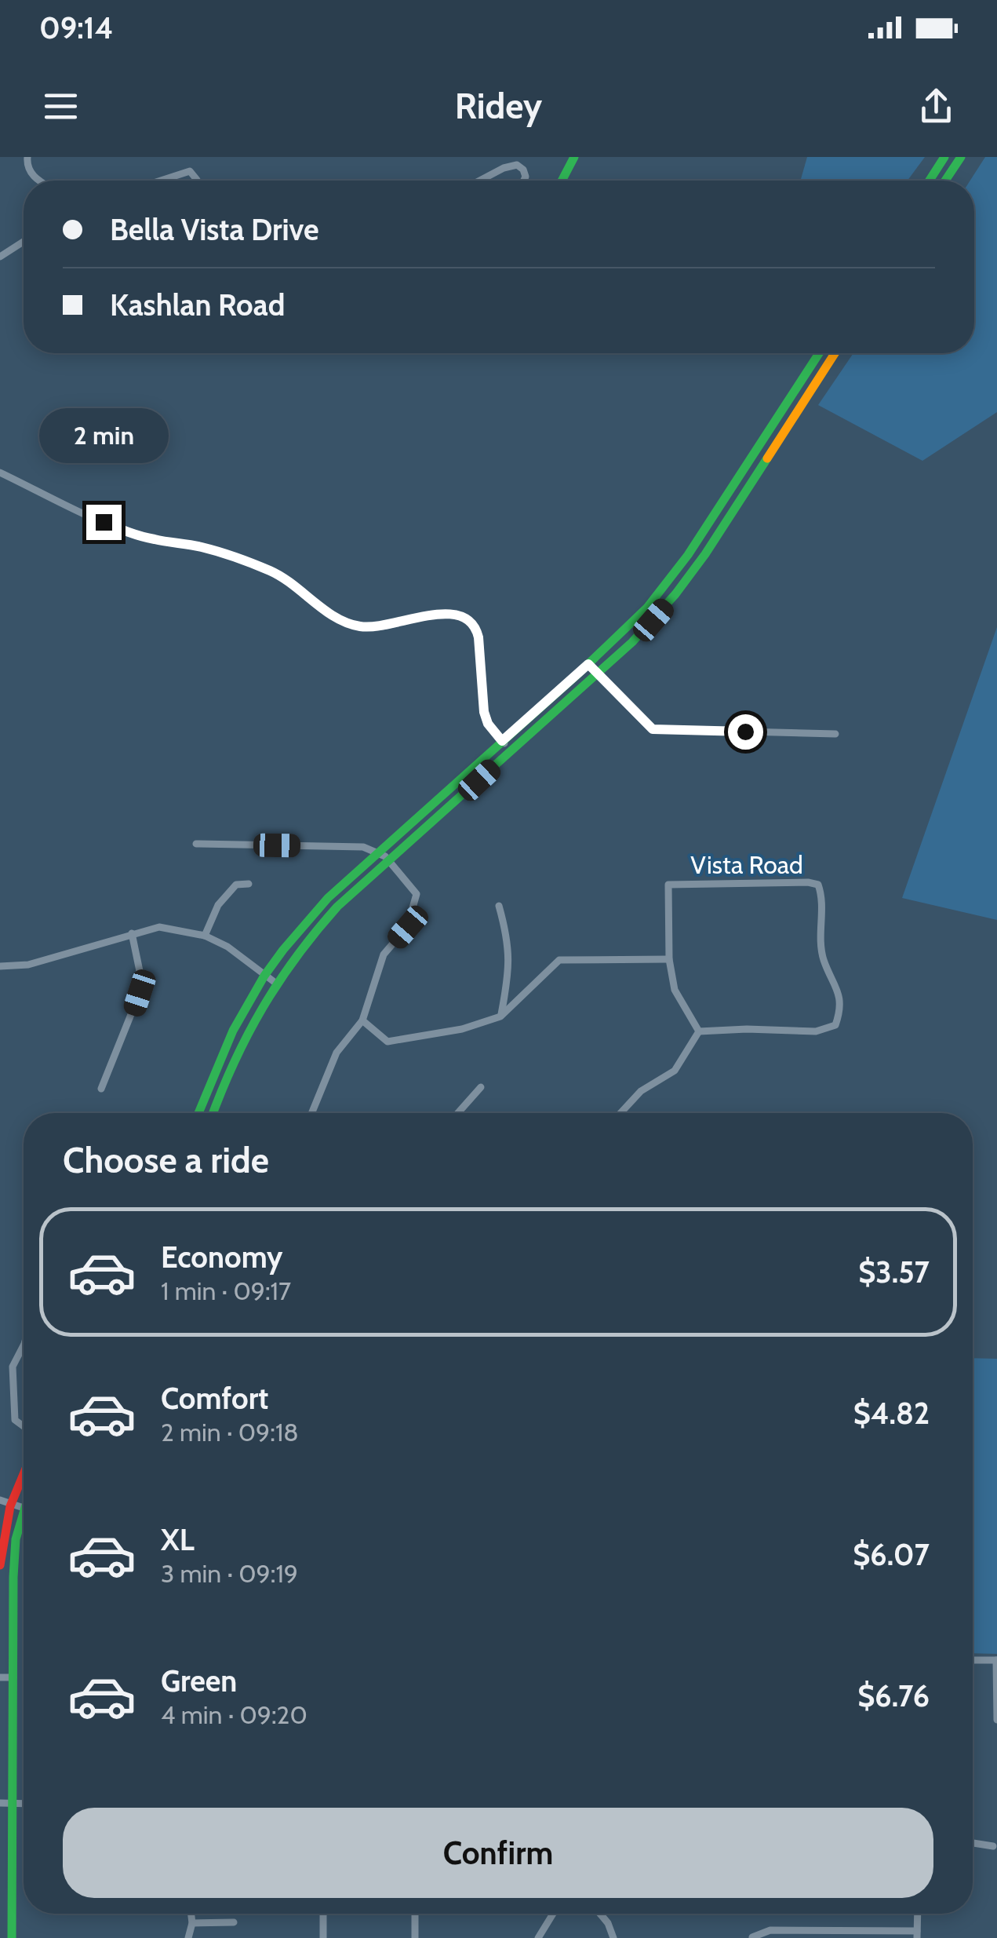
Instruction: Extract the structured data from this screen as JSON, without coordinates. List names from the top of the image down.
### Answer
{
  "streets": {
    "street": ["Vista Road"]
  },
  "page": {
    "status": "09:14",
    "header": "Ridey",
    "banner": ["Bella Vista Drive", "Kashlan Road"],
    "bubble": "2 min",
    "heading": "Choose a ride",
    "list": [
      {
        "name": "Economy",
        "note": "1 min · 09:17",
        "value": "$3.57"
      },
      {
        "name": "Comfort",
        "note": "2 min · 09:18",
        "value": "$4.82"
      },
      {
        "name": "XL",
        "note": "3 min · 09:19",
        "value": "$6.07"
      },
      {
        "name": "Green",
        "note": "4 min · 09:20",
        "value": "$6.76"
      }
    ],
    "buttons": "Confirm"
  }
}
